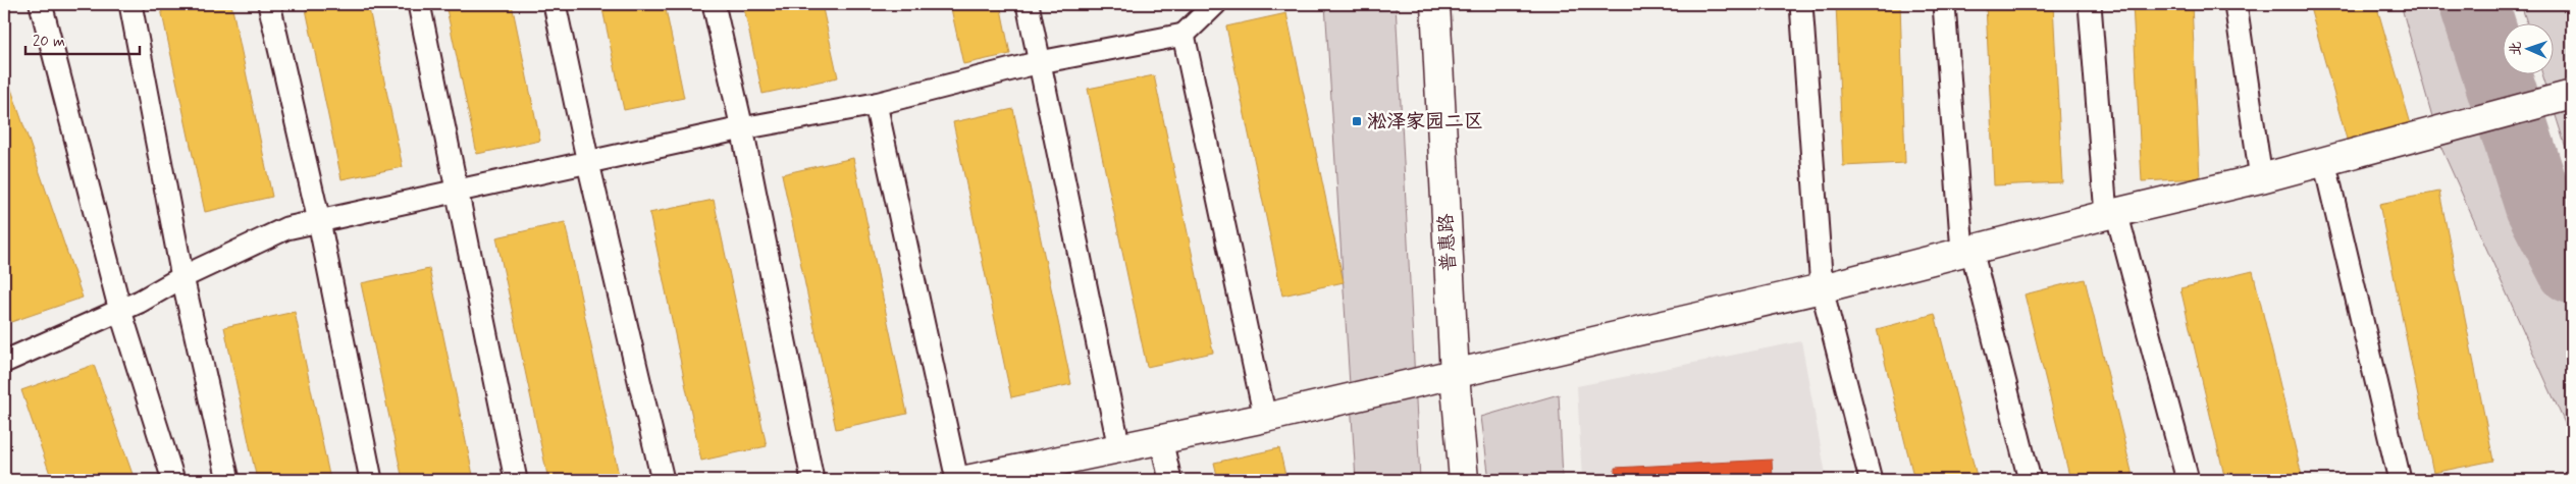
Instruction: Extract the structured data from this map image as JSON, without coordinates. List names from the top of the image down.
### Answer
{
  "streets": {
    "street": ["普惠路"]
  },
  "places": {
    "transit": ["淞泽家园二区"]
  },
  "scale_bar": "20 m",
  "north": "left"
}
